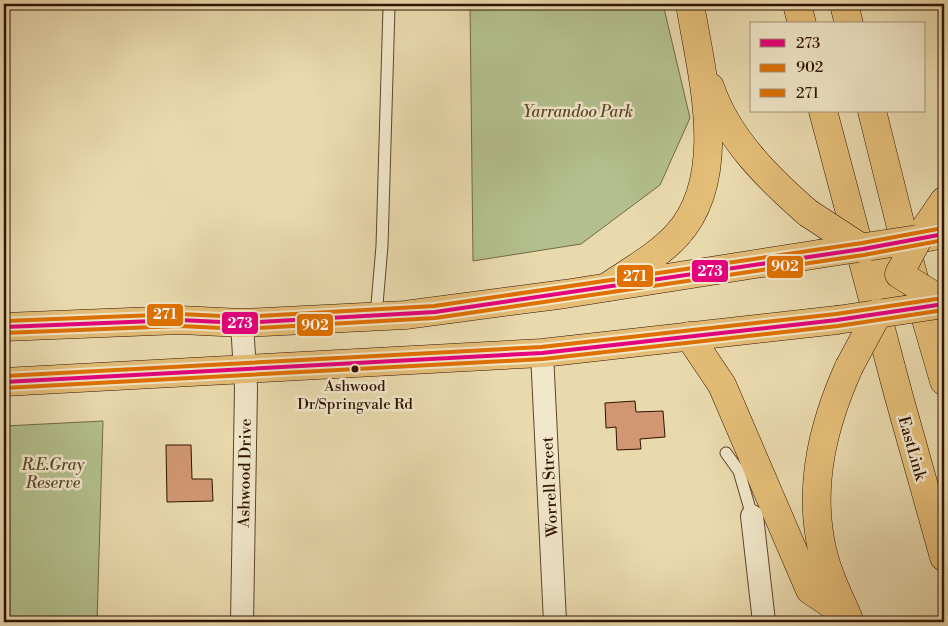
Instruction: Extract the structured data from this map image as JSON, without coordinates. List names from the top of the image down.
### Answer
{
  "streets": {
    "highway": ["EastLink"],
    "street": ["Ashwood Drive", "Worrell Street"]
  },
  "parks": ["Yarrandoo Park", "R.E.Gray Reserve"],
  "places": ["Ashwood Dr/Springvale Rd"],
  "lines": ["transit line 271", "transit line 273", "transit line 902"],
  "legend": ["273", "902", "271"]
}
